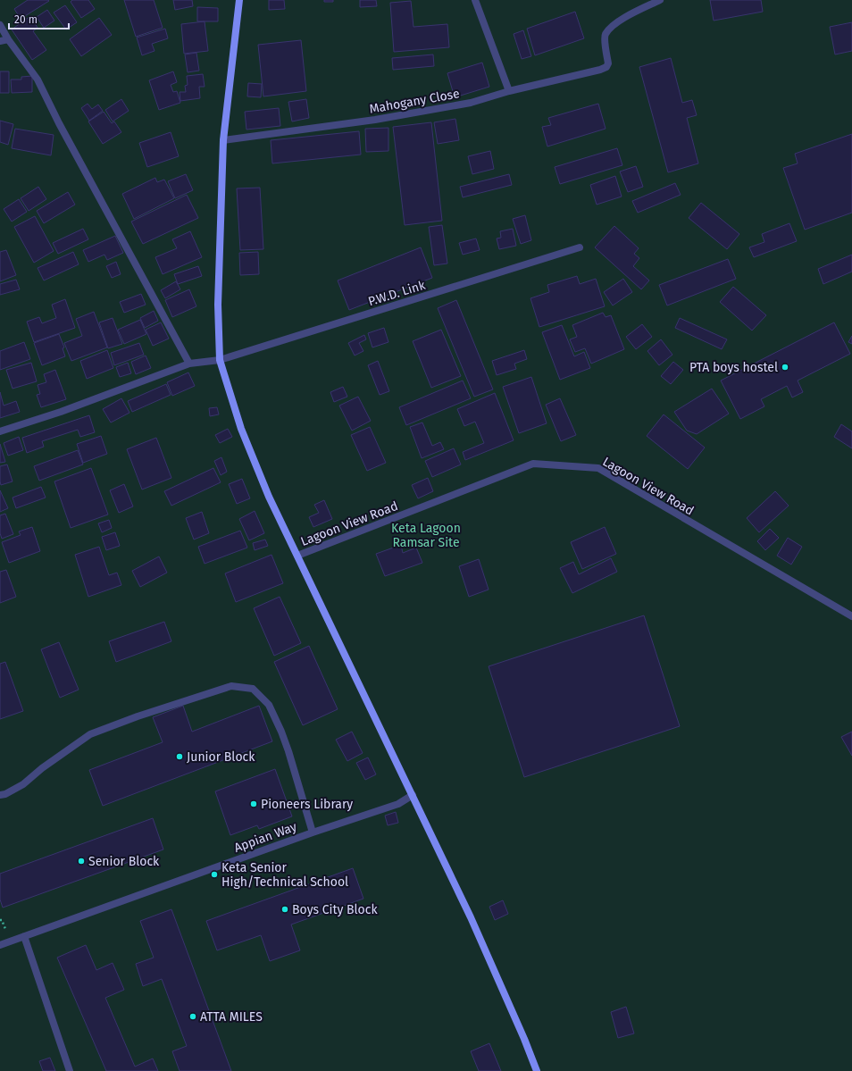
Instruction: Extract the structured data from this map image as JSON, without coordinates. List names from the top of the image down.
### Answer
{
  "streets": {
    "street": [
      "Mahogany Close",
      "P.W.D. Link",
      "Lagoon View Road",
      "Appian Way"
    ]
  },
  "parks": ["Keta Lagoon Ramsar Site"],
  "places": [
    "PTA boys hostel",
    "Junior Block",
    "Pioneers Library",
    "Senior Block",
    "Keta Senior High/Technical School",
    "Boys City Block",
    "ATTA MILES"
  ],
  "scale_bar": "20 m"
}
